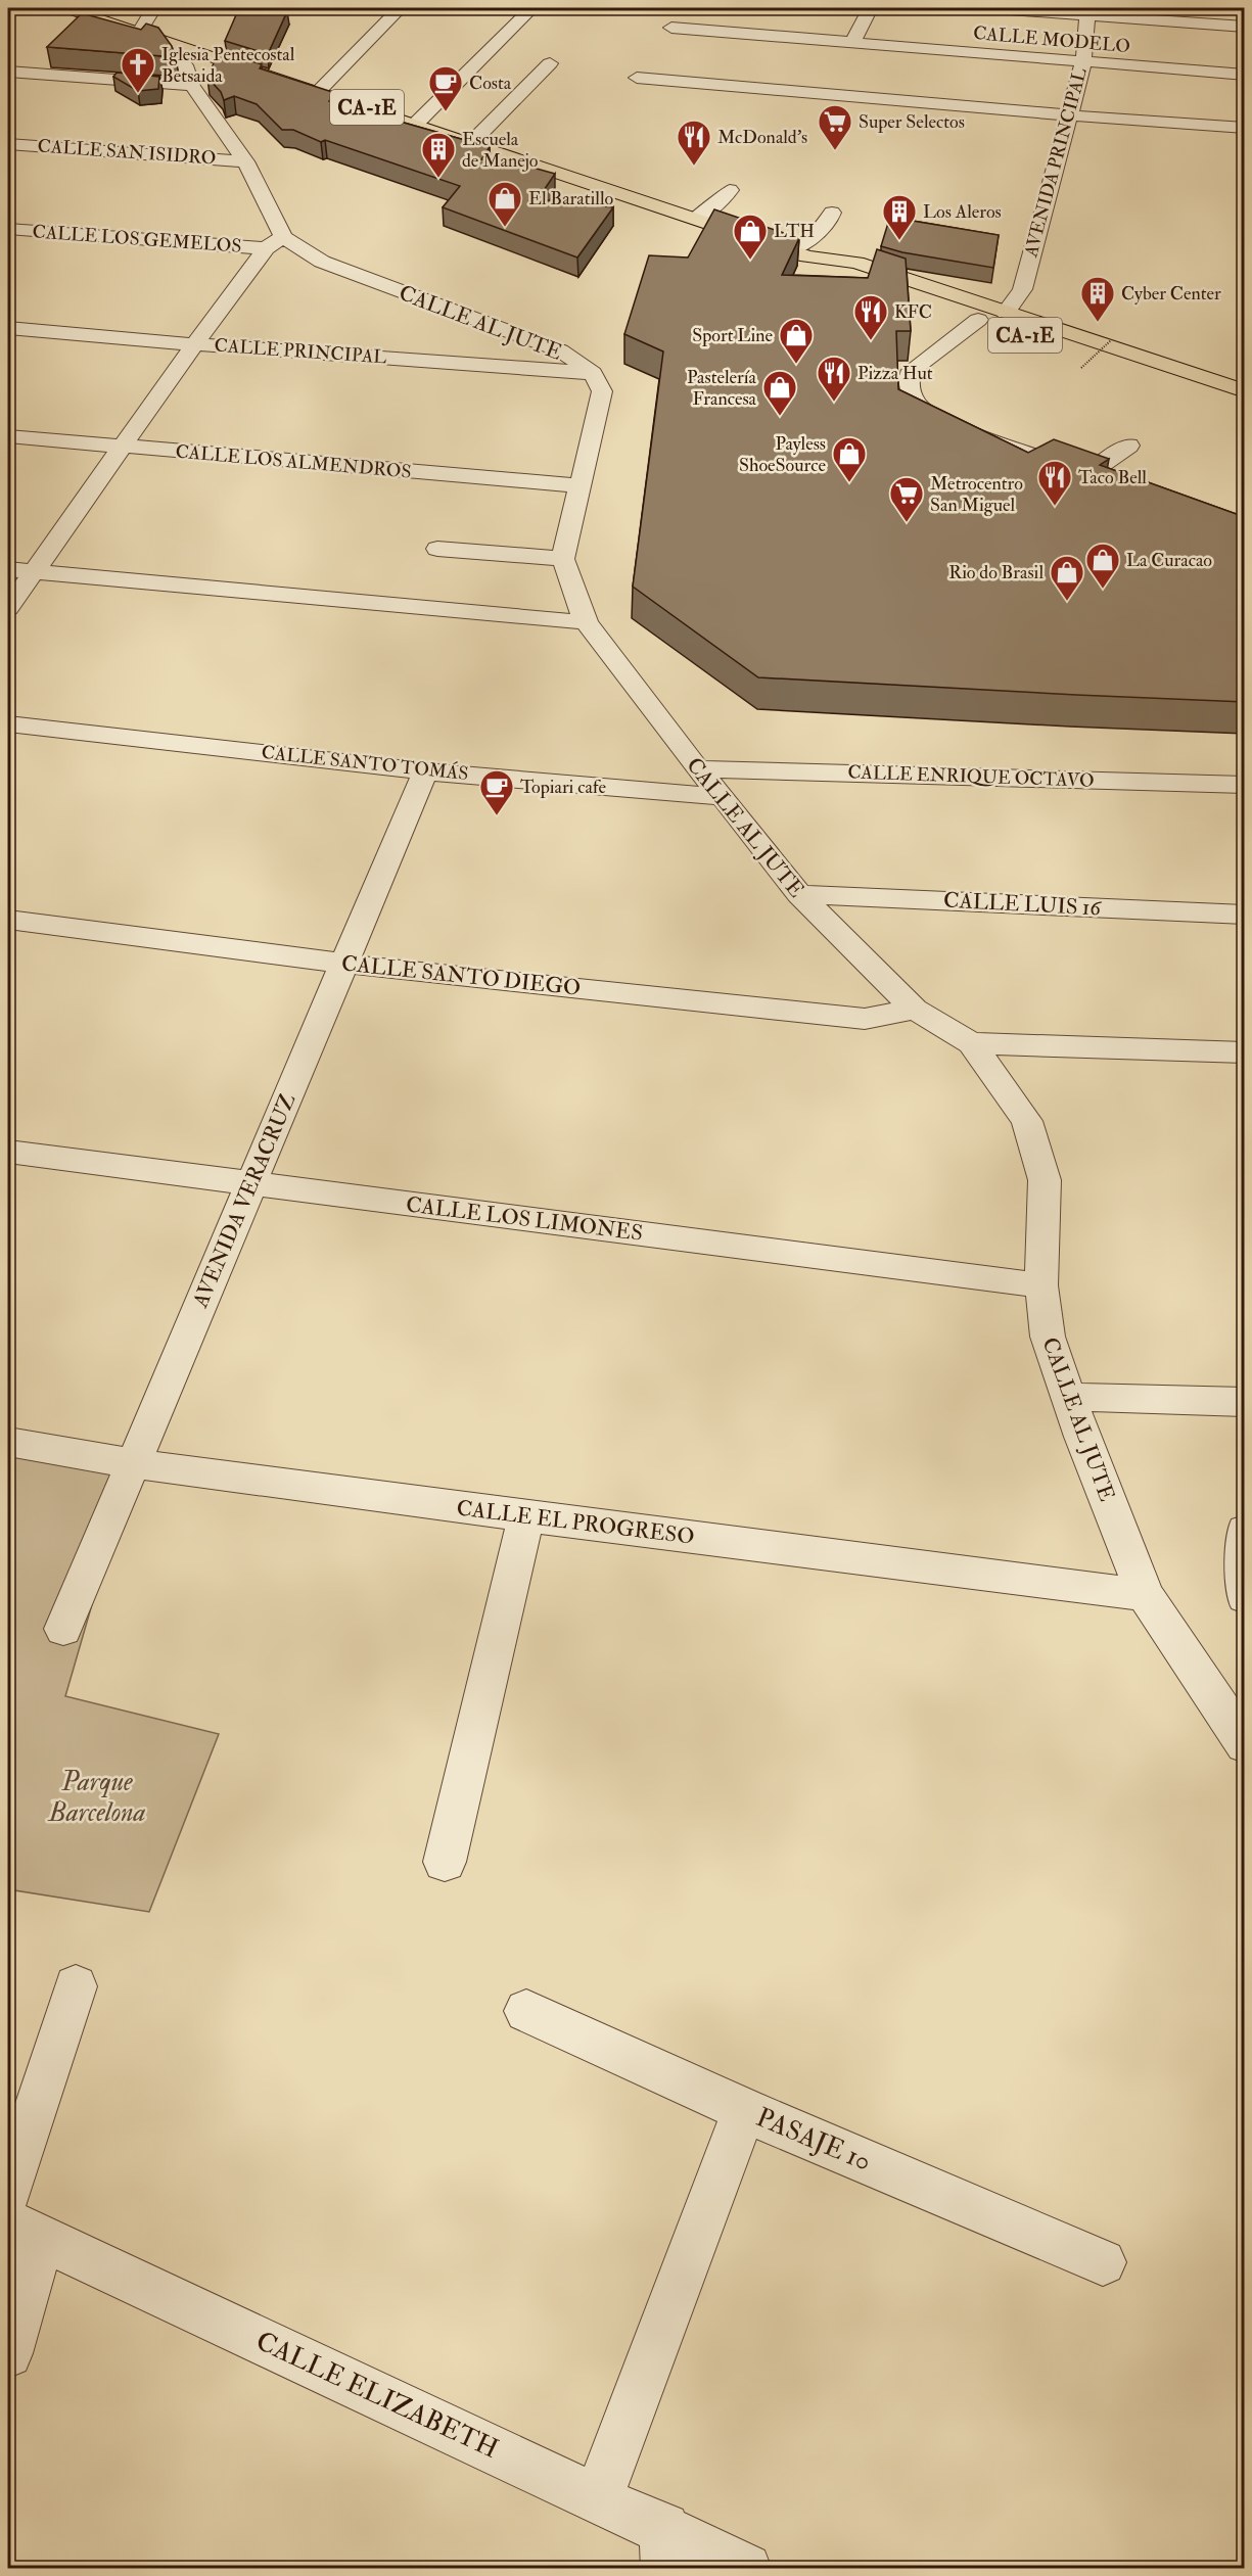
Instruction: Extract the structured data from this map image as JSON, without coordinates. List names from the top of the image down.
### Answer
{
  "streets": {
    "highway": ["CA-1E"],
    "street": [
      "CALLE MODELO",
      "CALLE SAN ISIDRO",
      "AVENIDA PRINCIPAL",
      "CALLE LOS GEMELOS",
      "CALLE AL JUTE",
      "CALLE PRINCIPAL",
      "CALLE LOS ALMENDROS",
      "CALLE SANTO TOMÁS",
      "CALLE ENRIQUE OCTAVO",
      "CALLE LUIS 16",
      "CALLE SANTO DIEGO",
      "AVENIDA VERACRUZ",
      "CALLE LOS LIMONES",
      "CALLE EL PROGRESO",
      "PASAJE 10",
      "CALLE ELIZABETH"
    ]
  },
  "crossings": [
    ["CALLE MODELO", "AVENIDA PRINCIPAL"],
    ["CA-1E", "AVENIDA PRINCIPAL"],
    ["CALLE LOS GEMELOS", "CALLE AL JUTE"],
    ["CALLE AL JUTE", "CALLE PRINCIPAL"],
    ["CALLE AL JUTE", "CALLE SANTO TOMÁS"],
    ["CALLE AL JUTE", "CALLE ENRIQUE OCTAVO"],
    ["CALLE AL JUTE", "CALLE LUIS 16"],
    ["CALLE AL JUTE", "CALLE SANTO DIEGO"],
    ["CALLE AL JUTE", "CALLE LOS LIMONES"],
    ["CALLE AL JUTE", "CALLE EL PROGRESO"],
    ["CALLE SANTO TOMÁS", "AVENIDA VERACRUZ"],
    ["CALLE SANTO DIEGO", "AVENIDA VERACRUZ"],
    ["AVENIDA VERACRUZ", "CALLE LOS LIMONES"],
    ["AVENIDA VERACRUZ", "CALLE EL PROGRESO"]
  ],
  "parks": ["Parque Barcelona"],
  "places": {
    "church": ["Iglesia Pentecostal Betsaida"],
    "cafe": ["Costa", "Topiari cafe"],
    "supermarket": ["Super Selectos", "Metrocentro San Miguel"],
    "restaurant": [
      "McDonald's",
      "KFC",
      "Pizza Hut",
      "Taco Bell"
    ],
    "building": ["Escuela de Manejo", "Los Aleros", "Cyber Center"],
    "shop": [
      "El Baratillo",
      "LTH",
      "Sport Line",
      "Pastelería Francesa",
      "Payless ShoeSource",
      "La Curacao",
      "Rio do Brasil"
    ]
  }
}
